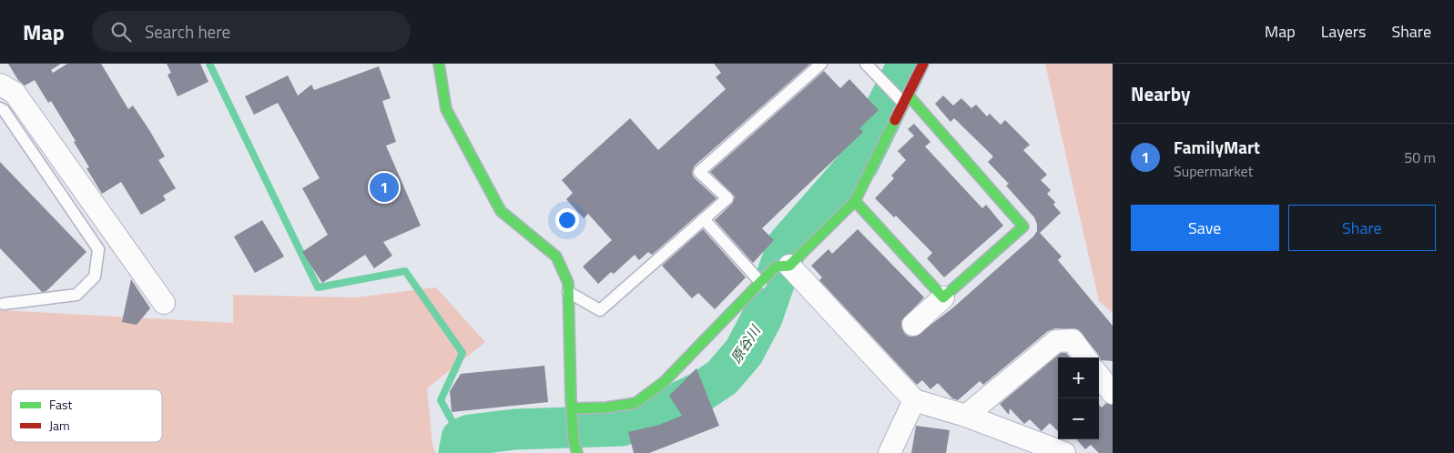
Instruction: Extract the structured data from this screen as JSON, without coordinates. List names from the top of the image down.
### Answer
{
  "water": ["原谷川"],
  "legend": ["Fast", "Jam"],
  "page": {
    "header": "Map",
    "search": "Search here",
    "nav": ["Map", "Layers", "Share"],
    "heading": "Nearby",
    "list": [
      {
        "mark": "1",
        "name": "FamilyMart",
        "note": "Supermarket",
        "value": "50 m"
      }
    ],
    "pins": "1",
    "buttons": ["Save", "Share"],
    "map_buttons": ["+", "−"]
  }
}
